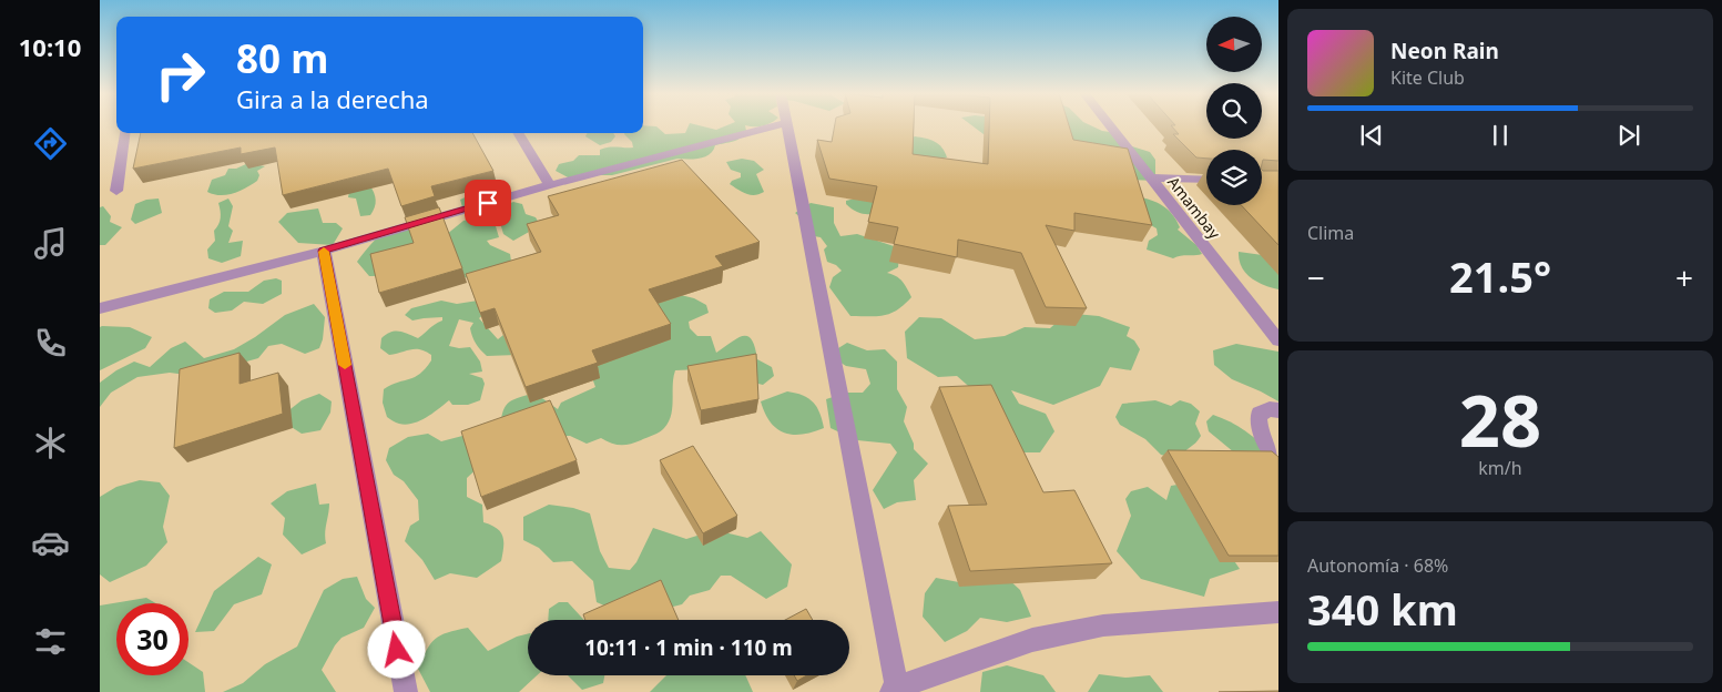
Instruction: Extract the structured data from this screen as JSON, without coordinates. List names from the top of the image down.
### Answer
{
  "streets": {
    "street": ["Amambay"]
  },
  "north": "left",
  "page": {
    "tabs": "10:10",
    "turn": ["80 m", "Gira a la derecha"],
    "song": ["Neon Rain", "Kite Club"],
    "tile": [
      "Clima",
      ["28", "km/h"],
      ["Autonomía · 68%", "340 km"]
    ],
    "heat": ["−", "21.5°", "+"],
    "limit": "30",
    "trip": "10:11 · 1 min · 110 m"
  }
}
